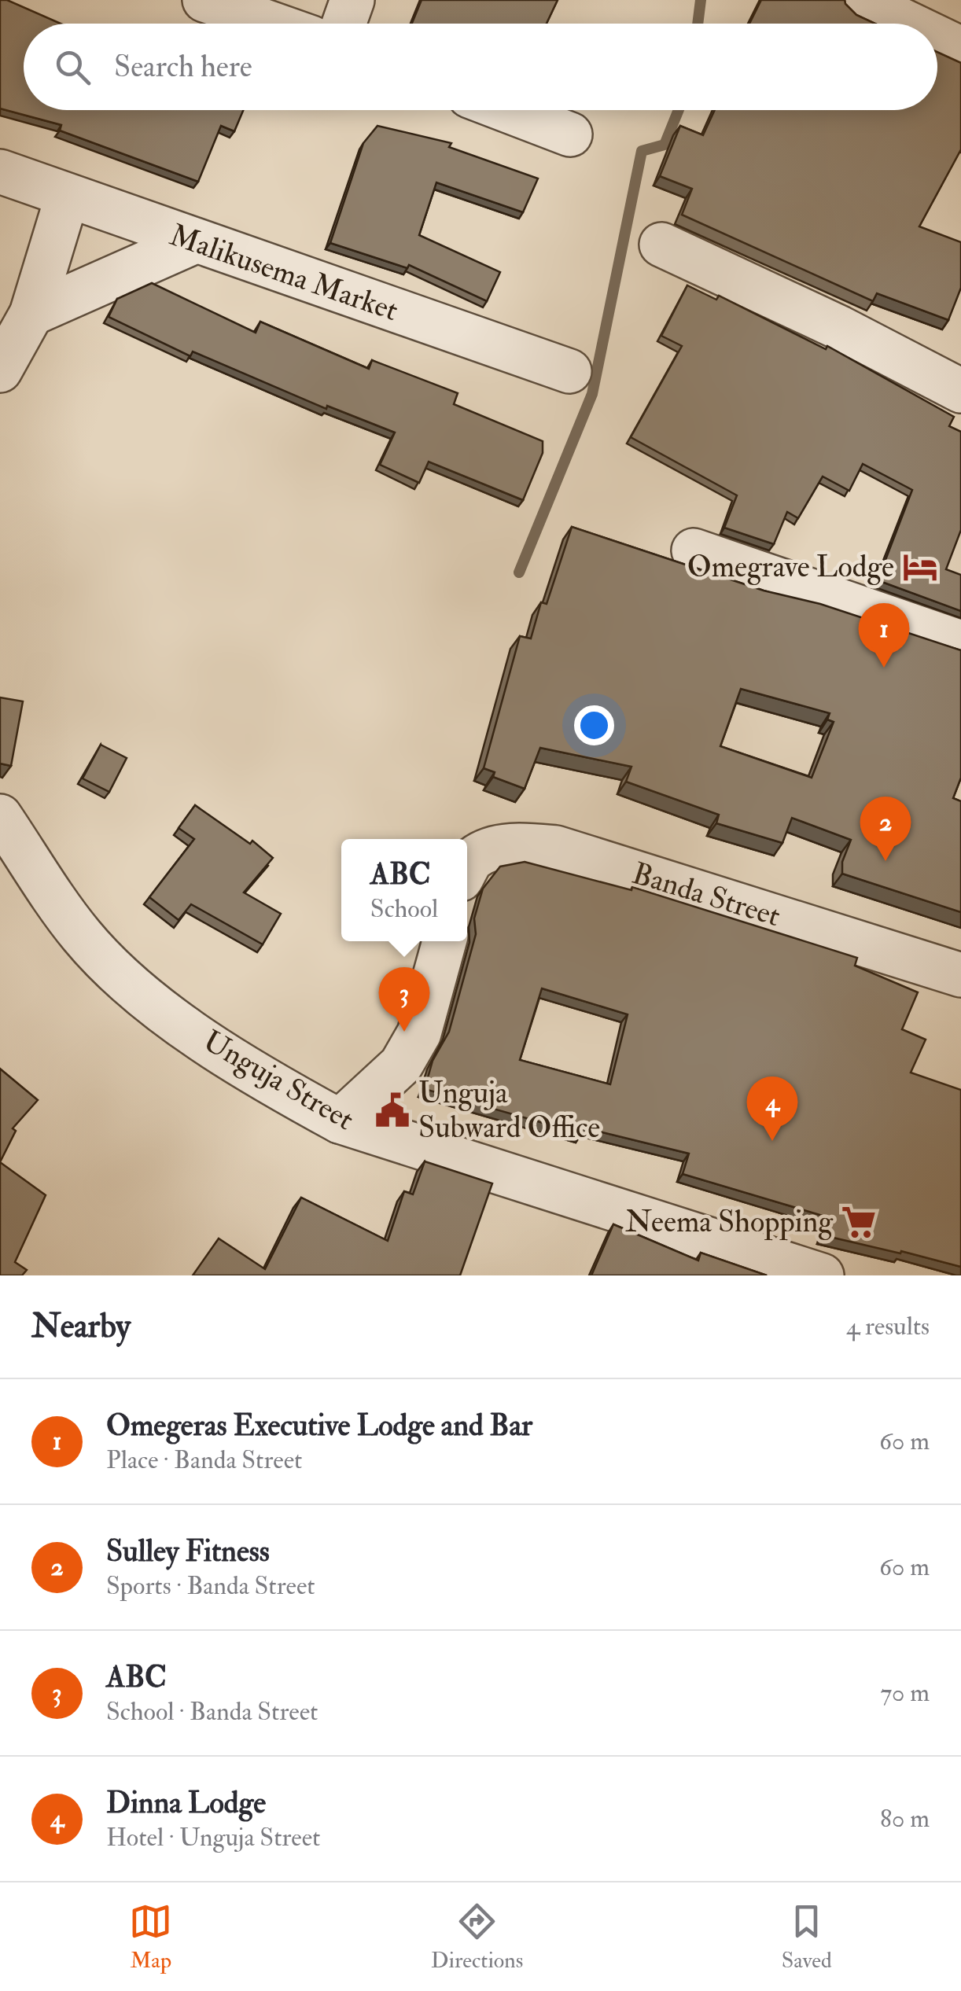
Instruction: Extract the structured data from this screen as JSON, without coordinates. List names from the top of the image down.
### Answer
{
  "streets": {
    "street": ["Malikusema Market", "Banda Street", "Unguja Street"]
  },
  "places": {
    "hotel": ["Omegrave Lodge"],
    "public building": ["Unguja Subward Office"],
    "supermarket": ["Neema Shopping"]
  },
  "page": {
    "search": "Search here",
    "pins": [
      "1",
      "2",
      "3",
      "4"
    ],
    "popup": ["ABC", "School"],
    "heading": ["Nearby", "4 results"],
    "list": [
      {
        "mark": "1",
        "name": "Omegeras Executive Lodge and Bar",
        "note": "Place · Banda Street",
        "value": "60 m"
      },
      {
        "mark": "2",
        "name": "Sulley Fitness",
        "note": "Sports · Banda Street",
        "value": "60 m"
      },
      {
        "mark": "3",
        "name": "ABC",
        "note": "School · Banda Street",
        "value": "70 m"
      },
      {
        "mark": "4",
        "name": "Dinna Lodge",
        "note": "Hotel · Unguja Street",
        "value": "80 m"
      }
    ],
    "nav": ["Map", "Directions", "Saved"]
  }
}
